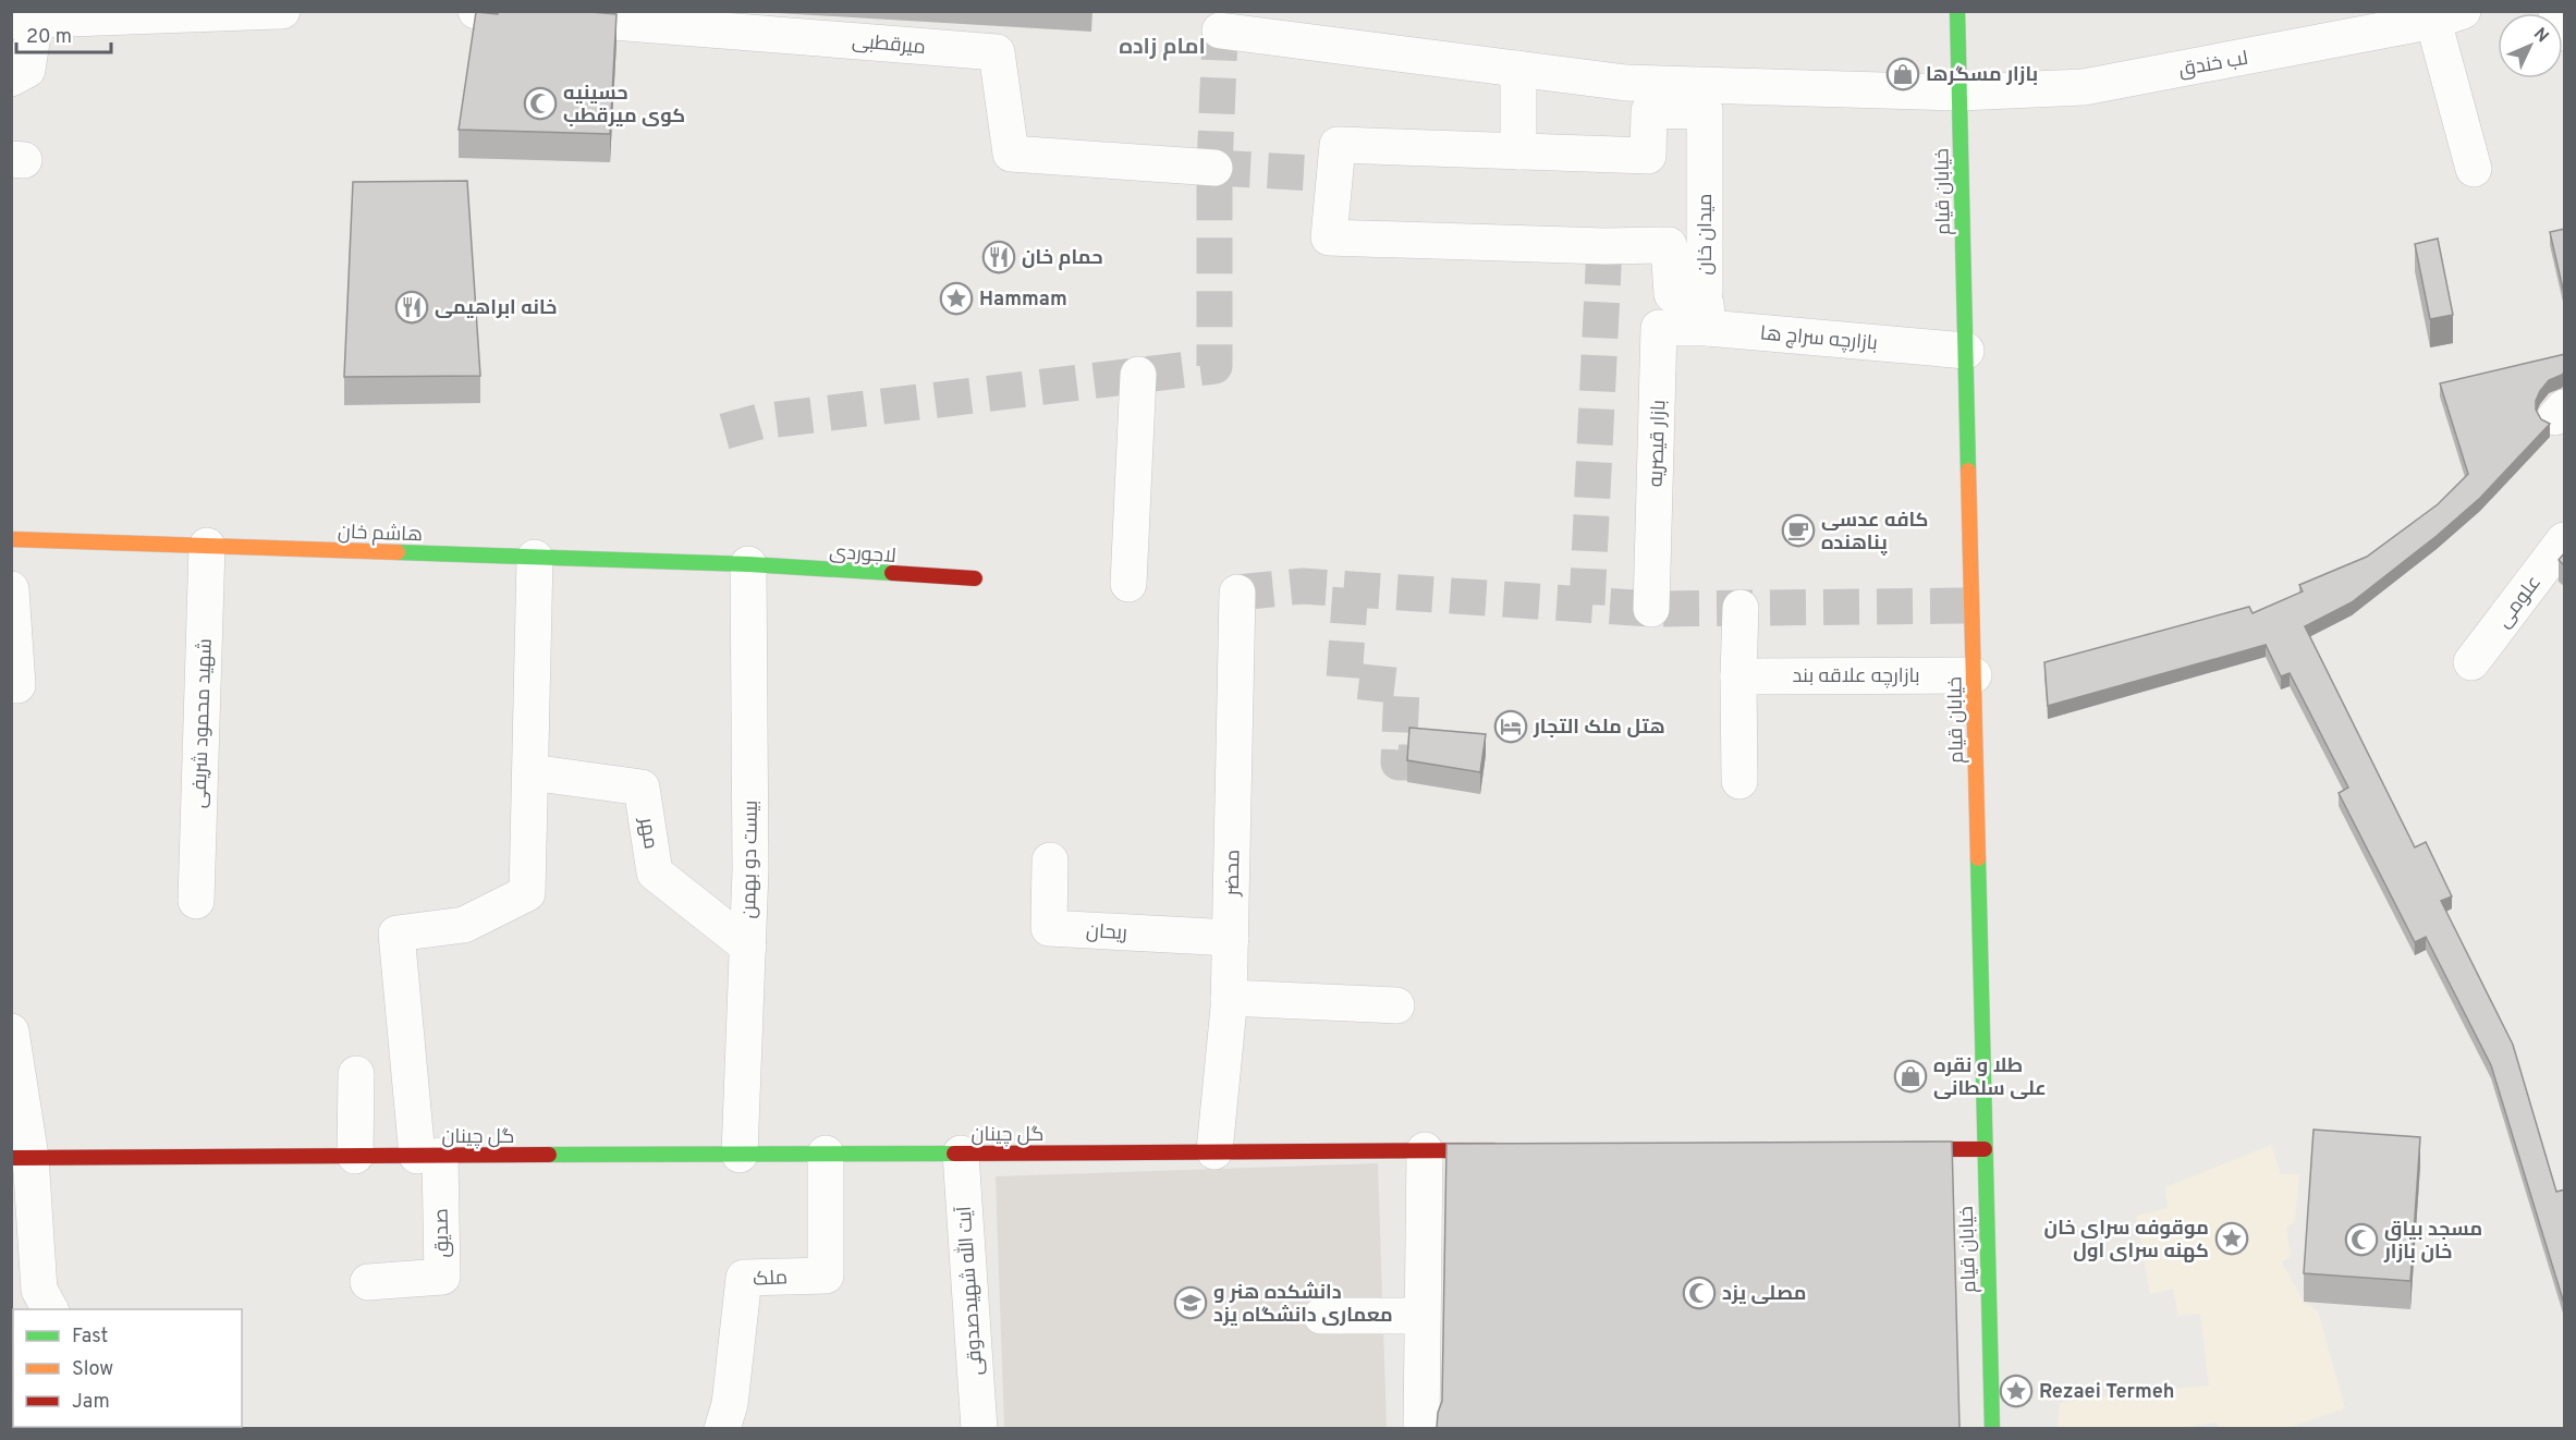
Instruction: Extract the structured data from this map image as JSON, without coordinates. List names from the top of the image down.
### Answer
{
  "streets": {
    "street": [
      "میرقطبی",
      "لب خندق",
      "خیابان قیام",
      "میدان خان",
      "بازارچه سراچ ها",
      "بازار قیصریه",
      "هاشم خان",
      "لاجوردی",
      "علومی",
      "بازارچه علاقه بند",
      "شهید محمود شریفی",
      "مهر",
      "بیست دو بهمن",
      "محضر",
      "ریحان",
      "گل چینان",
      "صدیق",
      "ملک",
      "آیت الله شهیدصدوقی"
    ]
  },
  "crossings": [
    ["لب خندق", "خیابان قیام"],
    ["لب خندق", "میدان خان"],
    ["خیابان قیام", "بازارچه سراچ ها"],
    ["خیابان قیام", "بازارچه علاقه بند"],
    ["بازارچه سراچ ها", "بازار قیصریه"],
    ["هاشم خان", "لاجوردی"],
    ["هاشم خان", "شهید محمود شریفی"],
    ["هاشم خان", "بیست دو بهمن"],
    ["لاجوردی", "بیست دو بهمن"],
    ["مهر", "بیست دو بهمن"],
    ["بیست دو بهمن", "گل چینان"],
    ["محضر", "ریحان"],
    ["محضر", "گل چینان"],
    ["گل چینان", "صدیق"],
    ["گل چینان", "ملک"],
    ["گل چینان", "آیت الله شهیدصدوقی"]
  ],
  "districts": ["امام زاده"],
  "places": {
    "shop": ["بازار مسگرها", "طلا و نقره علی سلطانی"],
    "mosque": ["حسینیه کوی میرقطب", "مسجد بیاق خان بازار", "مصلی یزد"],
    "restaurant": ["حمام خان", "خانه ابراهیمی"],
    "place": ["Hammam", "موقوفه سرای خان کهنه سرای اول", "Rezaei Termeh"],
    "cafe": ["کافه عدسی پناهنده"],
    "hotel": ["هتل ملک التجار"],
    "school or university": ["دانشکده هنر و معماری دانشگاه یزد"]
  },
  "legend": ["Fast", "Slow", "Jam"],
  "scale_bar": "20 m",
  "north": "top right"
}
